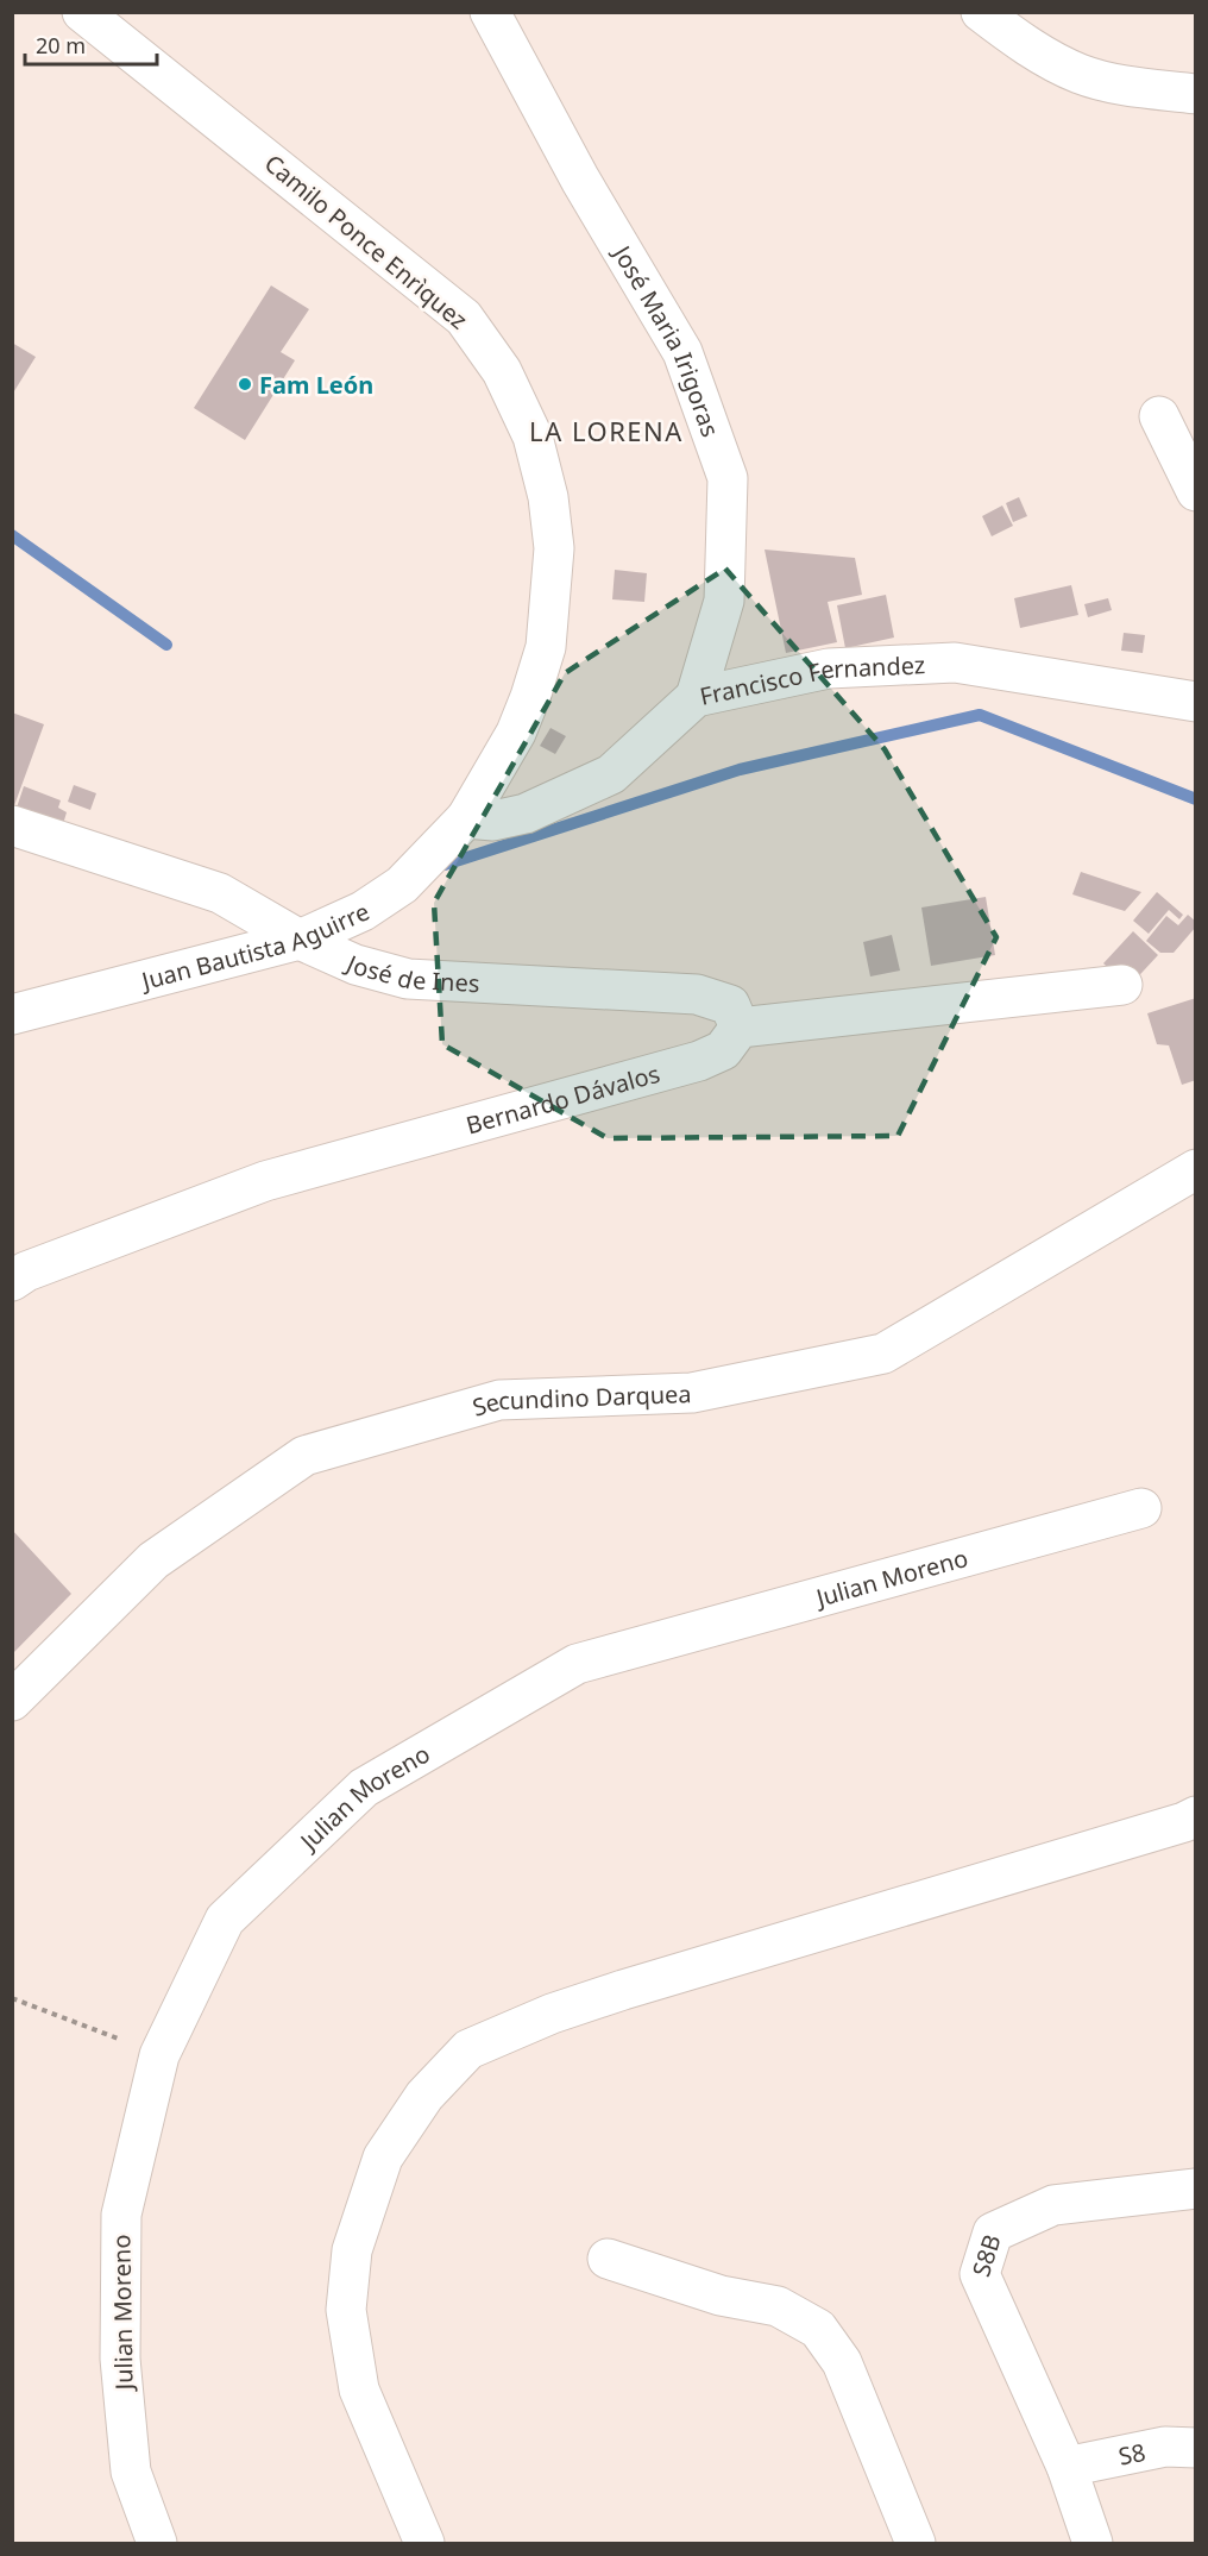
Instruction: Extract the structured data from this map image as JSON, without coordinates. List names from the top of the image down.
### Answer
{
  "streets": {
    "street": [
      "Camilo Ponce Enrìquez",
      "José Maria Irigoras",
      "Francisco Fernandez",
      "Juan Bautista Aguirre",
      "José de Ines",
      "Bernardo Dávalos",
      "Secundino Darquea",
      "Julian Moreno",
      "S8B",
      "S8"
    ]
  },
  "crossings": [
    ["Camilo Ponce Enrìquez", "Francisco Fernandez"],
    ["Camilo Ponce Enrìquez", "Juan Bautista Aguirre"],
    ["José Maria Irigoras", "Francisco Fernandez"],
    ["Francisco Fernandez", "Juan Bautista Aguirre"],
    ["Juan Bautista Aguirre", "José de Ines"],
    ["José de Ines", "Bernardo Dávalos"],
    ["S8B", "S8"]
  ],
  "districts": ["LA LORENA"],
  "places": ["Fam León"],
  "scale_bar": "20 m"
}
